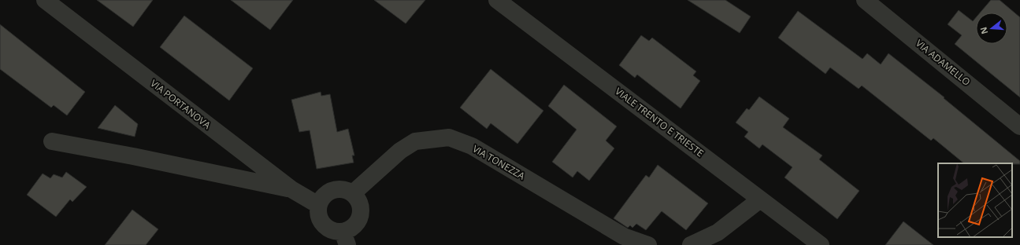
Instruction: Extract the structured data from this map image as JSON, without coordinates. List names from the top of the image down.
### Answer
{
  "streets": {
    "street": [
      "VIA ADAMELLO",
      "VIA PORTANOVA",
      "VIALE TRENTO E TRIESTE",
      "VIA TONEZZA"
    ]
  },
  "crossings": [
    ["VIA PORTANOVA", "VIA TONEZZA"]
  ],
  "north": "left"
}
